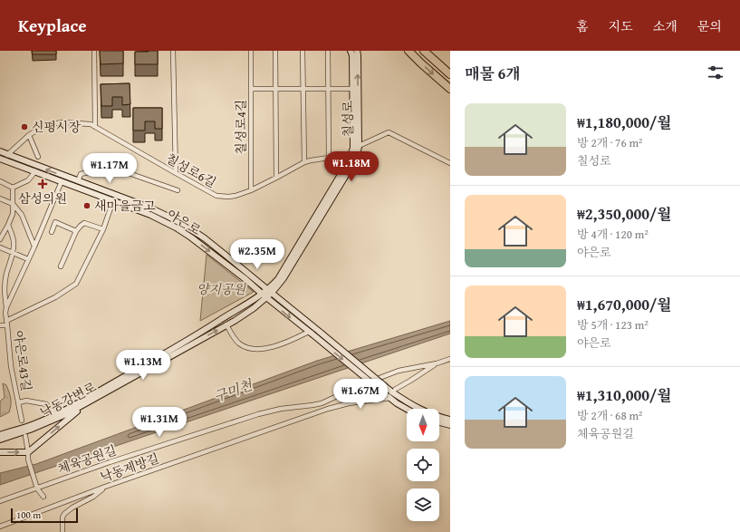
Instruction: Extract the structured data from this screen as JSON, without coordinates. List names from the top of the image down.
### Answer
{
  "streets": {
    "main road": ["칠성로", "야은로", "낙동강변로"],
    "street": [
      "칠성로4길",
      "칠성로6길",
      "야은로43길",
      "체육공원길",
      "낙동제방길"
    ]
  },
  "crossings": [
    ["칠성로", "칠성로4길"],
    ["칠성로", "칠성로6길"],
    ["칠성로", "야은로"],
    ["칠성로", "낙동강변로"],
    ["칠성로4길", "칠성로6길"],
    ["칠성로6길", "야은로"],
    ["야은로", "낙동강변로"],
    ["야은로", "낙동제방길"]
  ],
  "water": ["구미천"],
  "parks": ["양지공원"],
  "places": {
    "other": ["신평시장", "새마을금고"],
    "health": ["삼성의원"]
  },
  "scale_bar": "100 m",
  "north": "bottom",
  "page": {
    "header": "Keyplace",
    "nav": [
      "홈",
      "지도",
      "소개",
      "문의"
    ],
    "heading": "매물 6개",
    "list": [
      {
        "name": "₩1,180,000/월",
        "note": "방 2개 · 76 m² · 칠성로"
      },
      {
        "name": "₩2,350,000/월",
        "note": "방 4개 · 120 m² · 야은로"
      },
      {
        "name": "₩1,670,000/월",
        "note": "방 5개 · 123 m² · 야은로"
      },
      {
        "name": "₩1,310,000/월",
        "note": "방 2개 · 68 m² · 체육공원길"
      }
    ],
    "price": [
      "₩1.18M",
      "₩1.17M",
      "₩2.35M",
      "₩1.13M",
      "₩1.67M",
      "₩1.31M"
    ],
    "scale": "100 m"
  }
}
